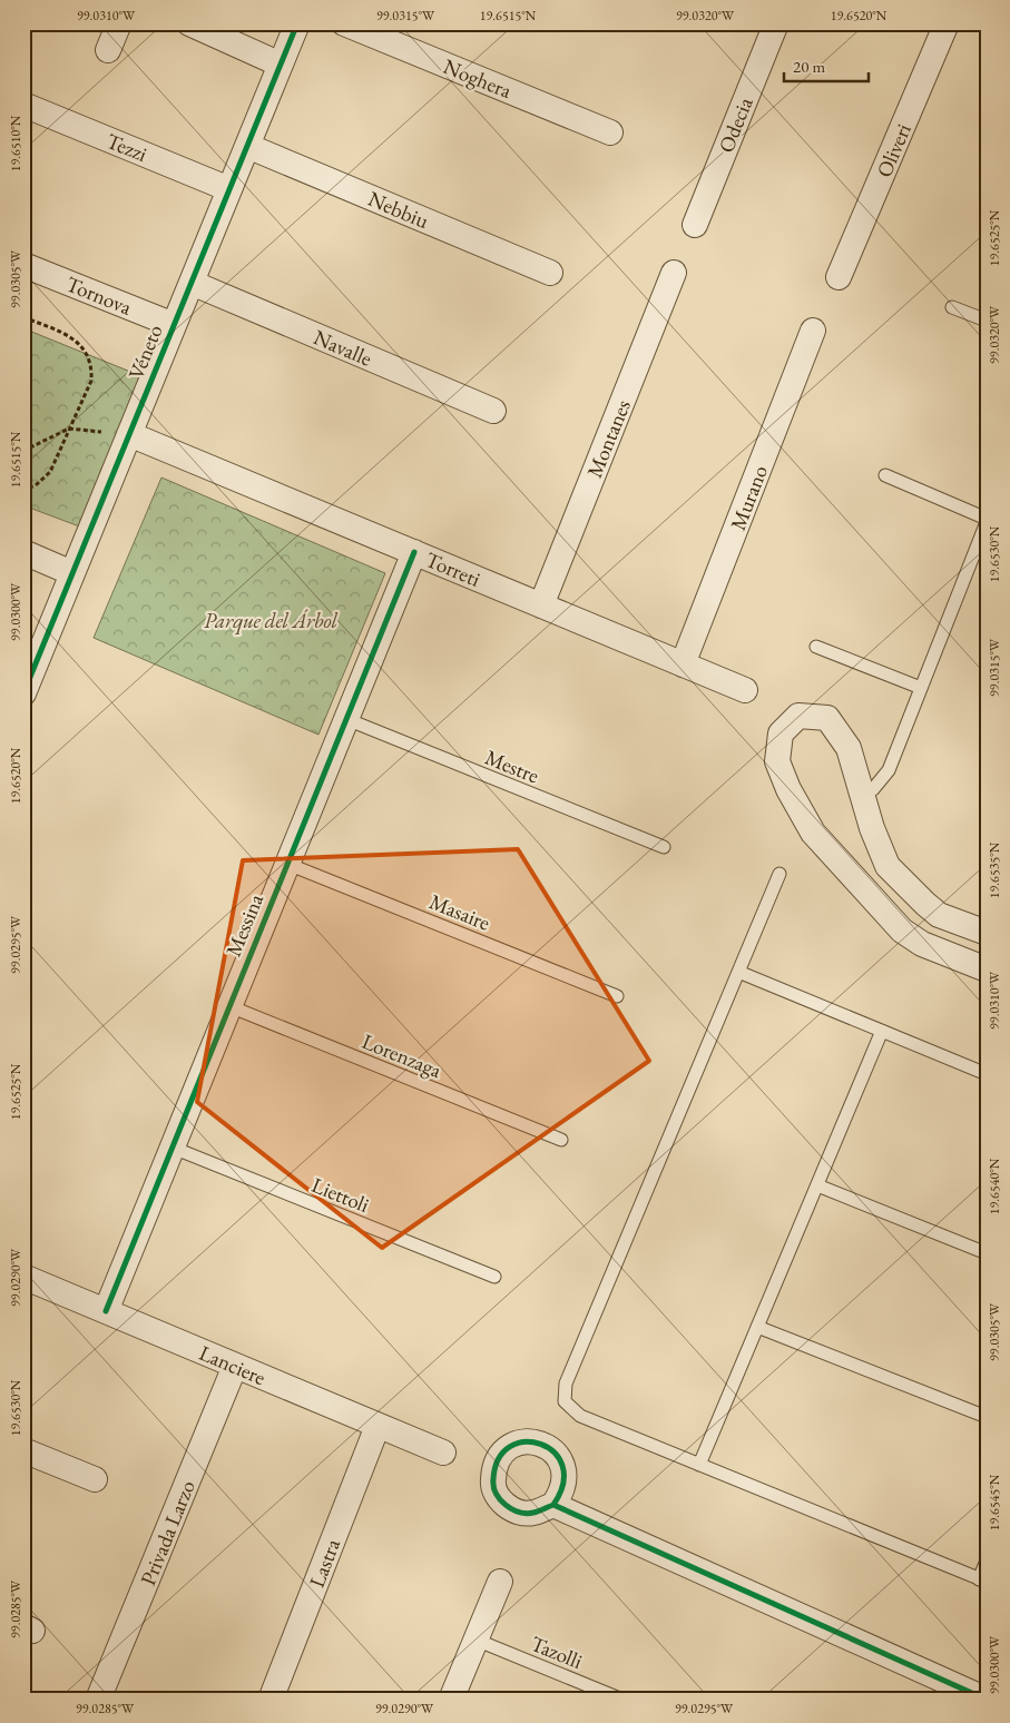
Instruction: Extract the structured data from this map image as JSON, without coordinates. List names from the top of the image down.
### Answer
{
  "streets": {
    "street": [
      "Noghera",
      "Odecia",
      "Tezzi",
      "Oliveri",
      "Nebbiu",
      "Tornova",
      "Navalle",
      "Véneto",
      "Montanes",
      "Murano",
      "Torreti",
      "Messina",
      "Lanciere",
      "Privada Larzo",
      "Lastra"
    ],
    "lane": [
      "Mestre",
      "Masaire",
      "Lorenzaga",
      "Liettoli",
      "Tazolli"
    ]
  },
  "crossings": [
    ["Tezzi", "Véneto"],
    ["Nebbiu", "Véneto"],
    ["Tornova", "Véneto"],
    ["Navalle", "Véneto"],
    ["Véneto", "Torreti"],
    ["Montanes", "Torreti"],
    ["Murano", "Torreti"],
    ["Torreti", "Messina"],
    ["Mestre", "Messina"],
    ["Masaire", "Messina"],
    ["Messina", "Lorenzaga"],
    ["Messina", "Liettoli"],
    ["Messina", "Lanciere"],
    ["Lanciere", "Privada Larzo"],
    ["Lanciere", "Lastra"]
  ],
  "parks": ["Parque del Árbol"],
  "scale_bar": "20 m",
  "coordinates": [
    "99.0310°W",
    "99.0315°W",
    "19.6515°N",
    "99.0320°W",
    "19.6520°N",
    "19.6510°N",
    "19.6525°N",
    "99.0305°W",
    "19.6530°N",
    "99.0300°W",
    "19.6535°N",
    "99.0295°W",
    "19.6540°N",
    "99.0290°W",
    "19.6545°N",
    "99.0285°W"
  ]
}
